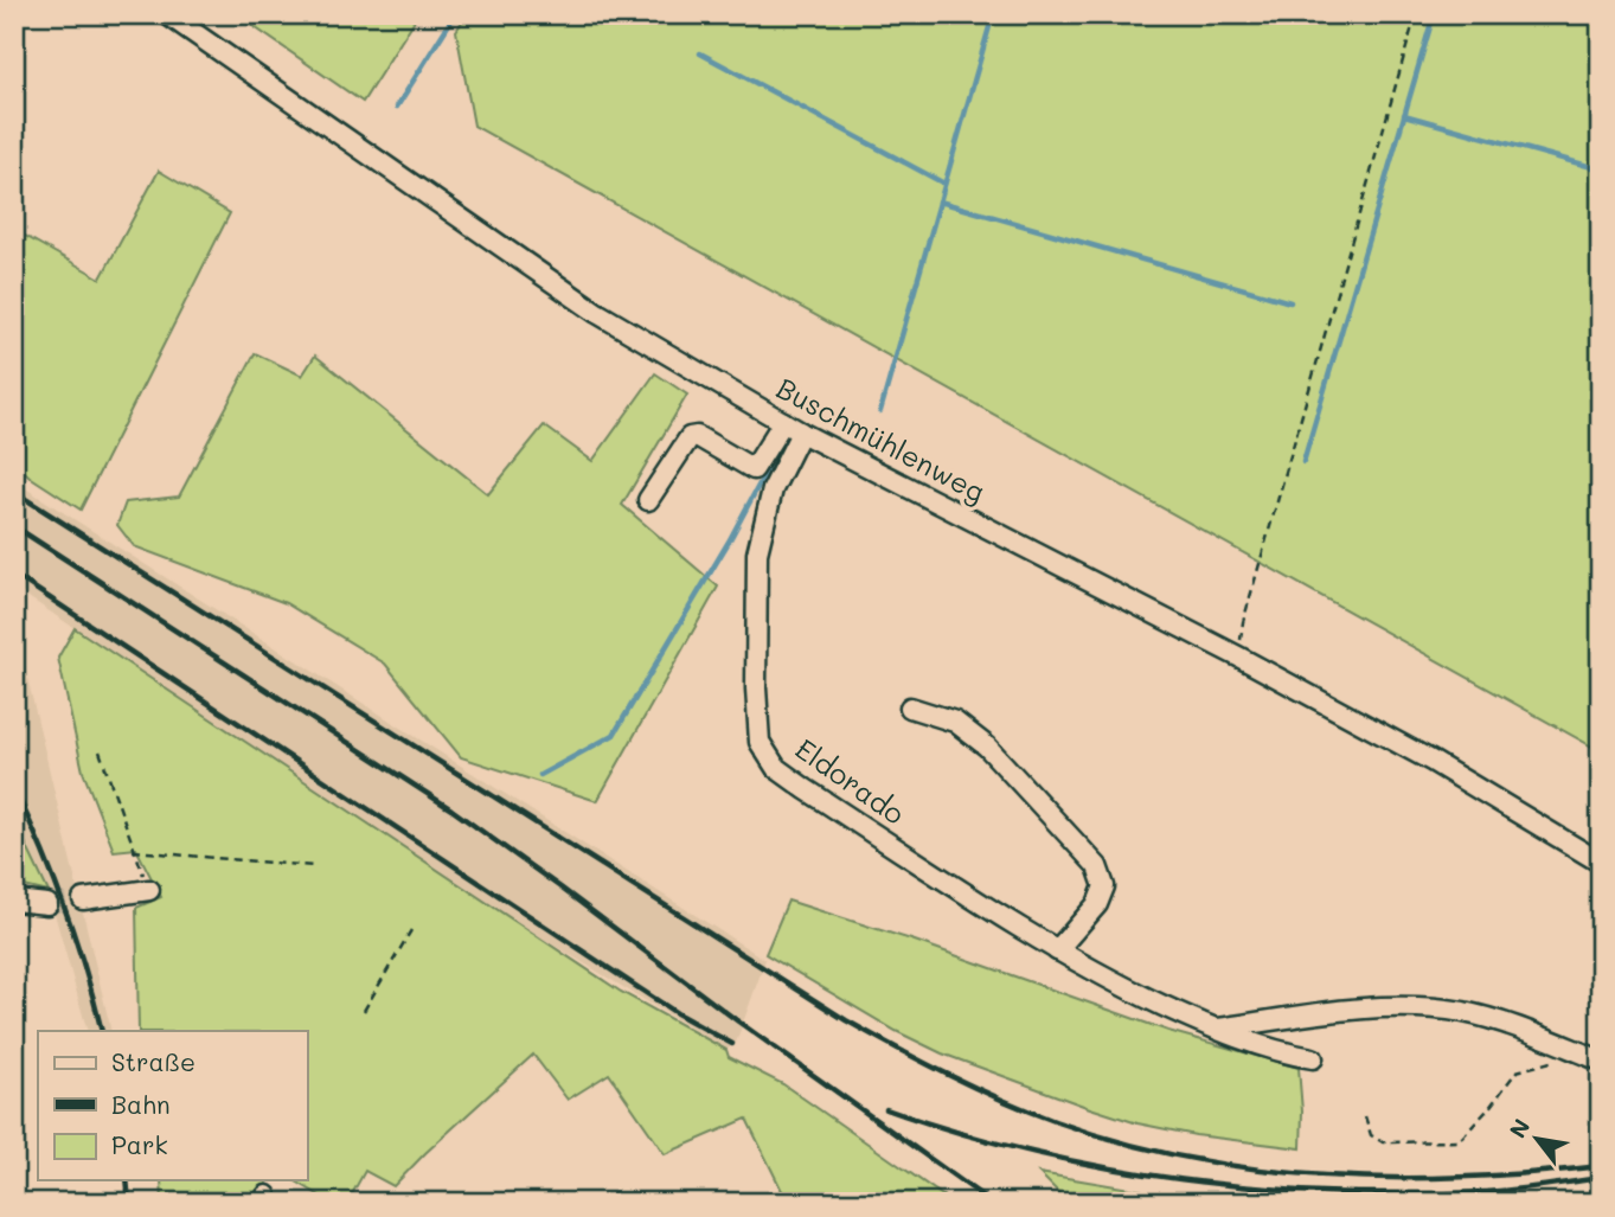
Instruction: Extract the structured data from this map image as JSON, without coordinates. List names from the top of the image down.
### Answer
{
  "streets": {
    "street": ["Buschmühlenweg", "Eldorado"]
  },
  "crossings": [
    ["Buschmühlenweg", "Eldorado"]
  ],
  "legend": ["Straße", "Bahn", "Park"],
  "north": "top left"
}
